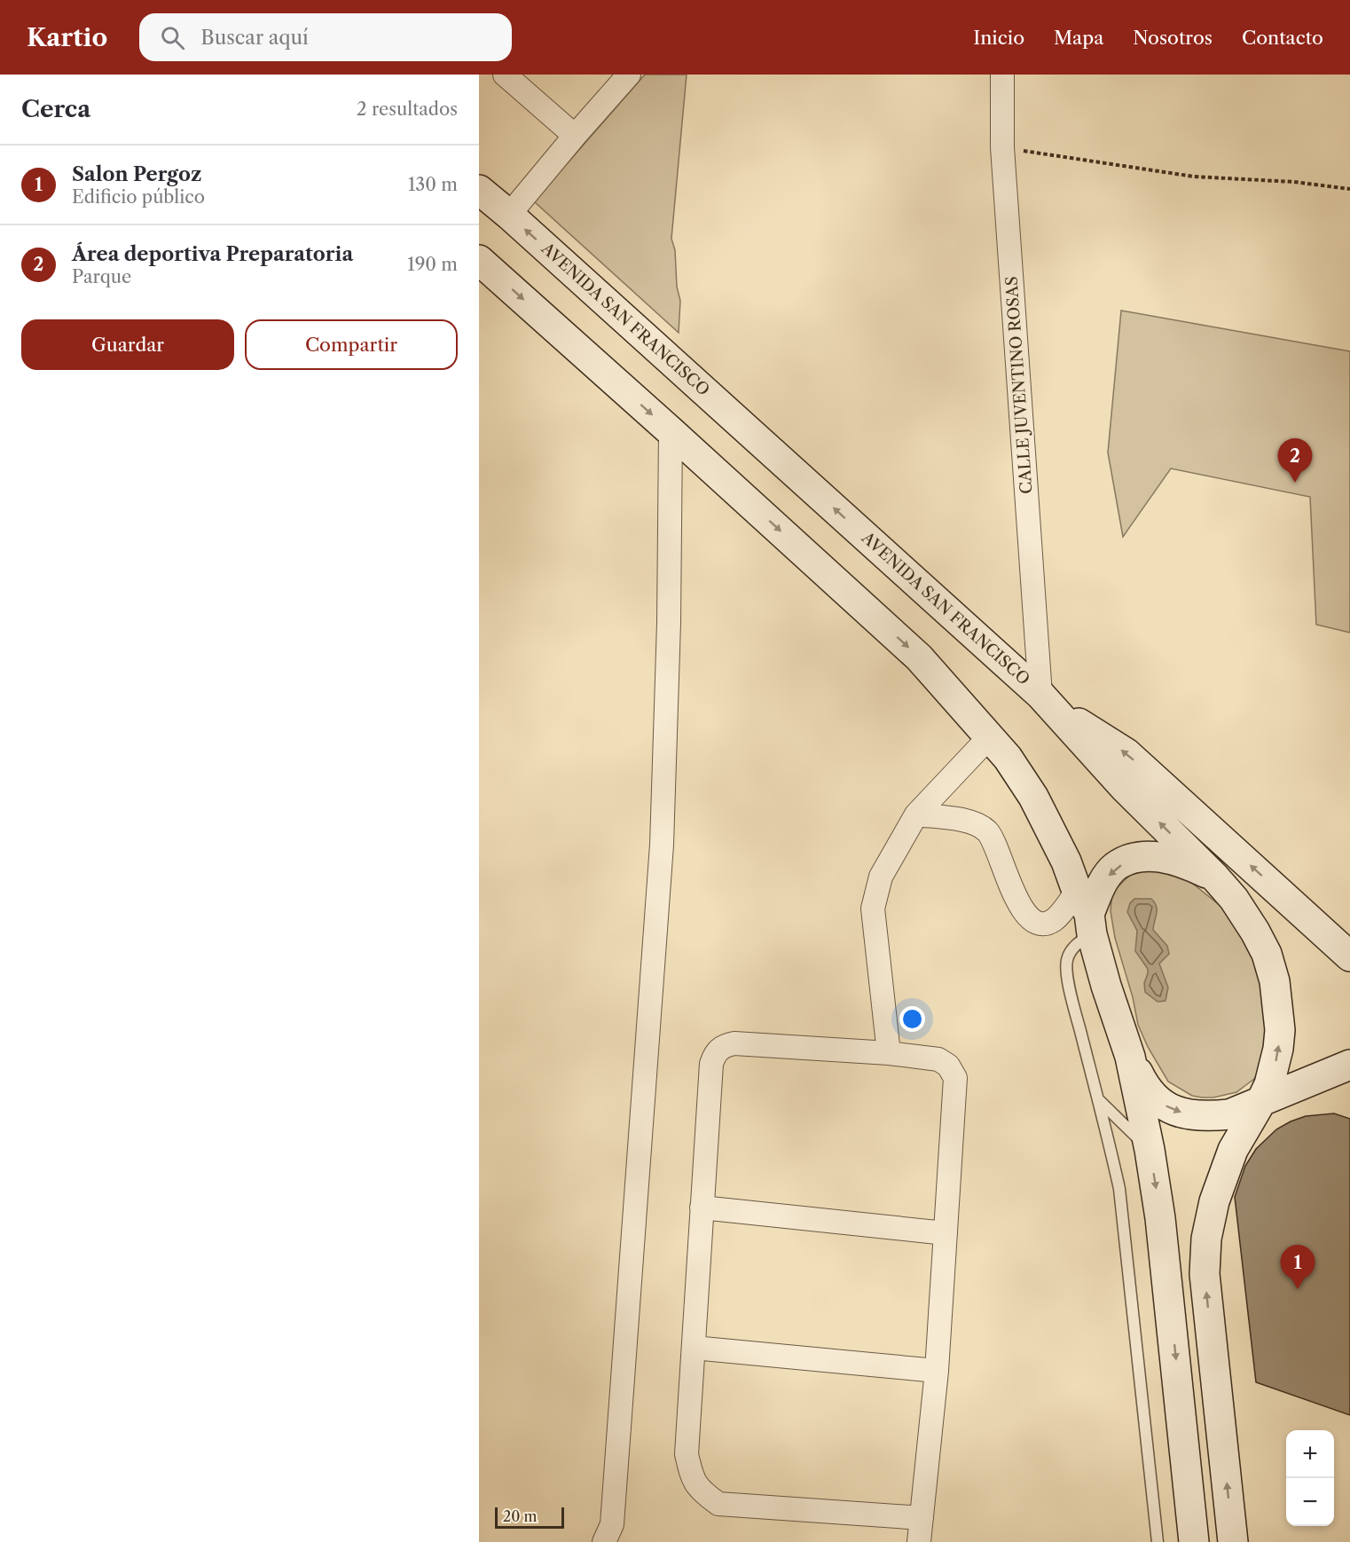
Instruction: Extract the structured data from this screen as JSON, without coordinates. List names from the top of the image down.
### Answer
{
  "streets": {
    "main road": ["AVENIDA SAN FRANCISCO"],
    "street": ["CALLE JUVENTINO ROSAS"]
  },
  "crossings": [
    ["AVENIDA SAN FRANCISCO", "CALLE JUVENTINO ROSAS"]
  ],
  "scale_bar": "20 m",
  "page": {
    "header": "Kartio",
    "search": "Buscar aquí",
    "nav": [
      "Inicio",
      "Mapa",
      "Nosotros",
      "Contacto"
    ],
    "heading": ["Cerca", "2 resultados"],
    "list": [
      {
        "mark": "1",
        "name": "Salon Pergoz",
        "note": "Edificio público",
        "value": "130 m"
      },
      {
        "mark": "2",
        "name": "Área deportiva Preparatoria",
        "note": "Parque",
        "value": "190 m"
      }
    ],
    "buttons": ["Guardar", "Compartir"],
    "pins": ["2", "1"],
    "map_buttons": ["+", "−"],
    "scale": "20 m"
  }
}
